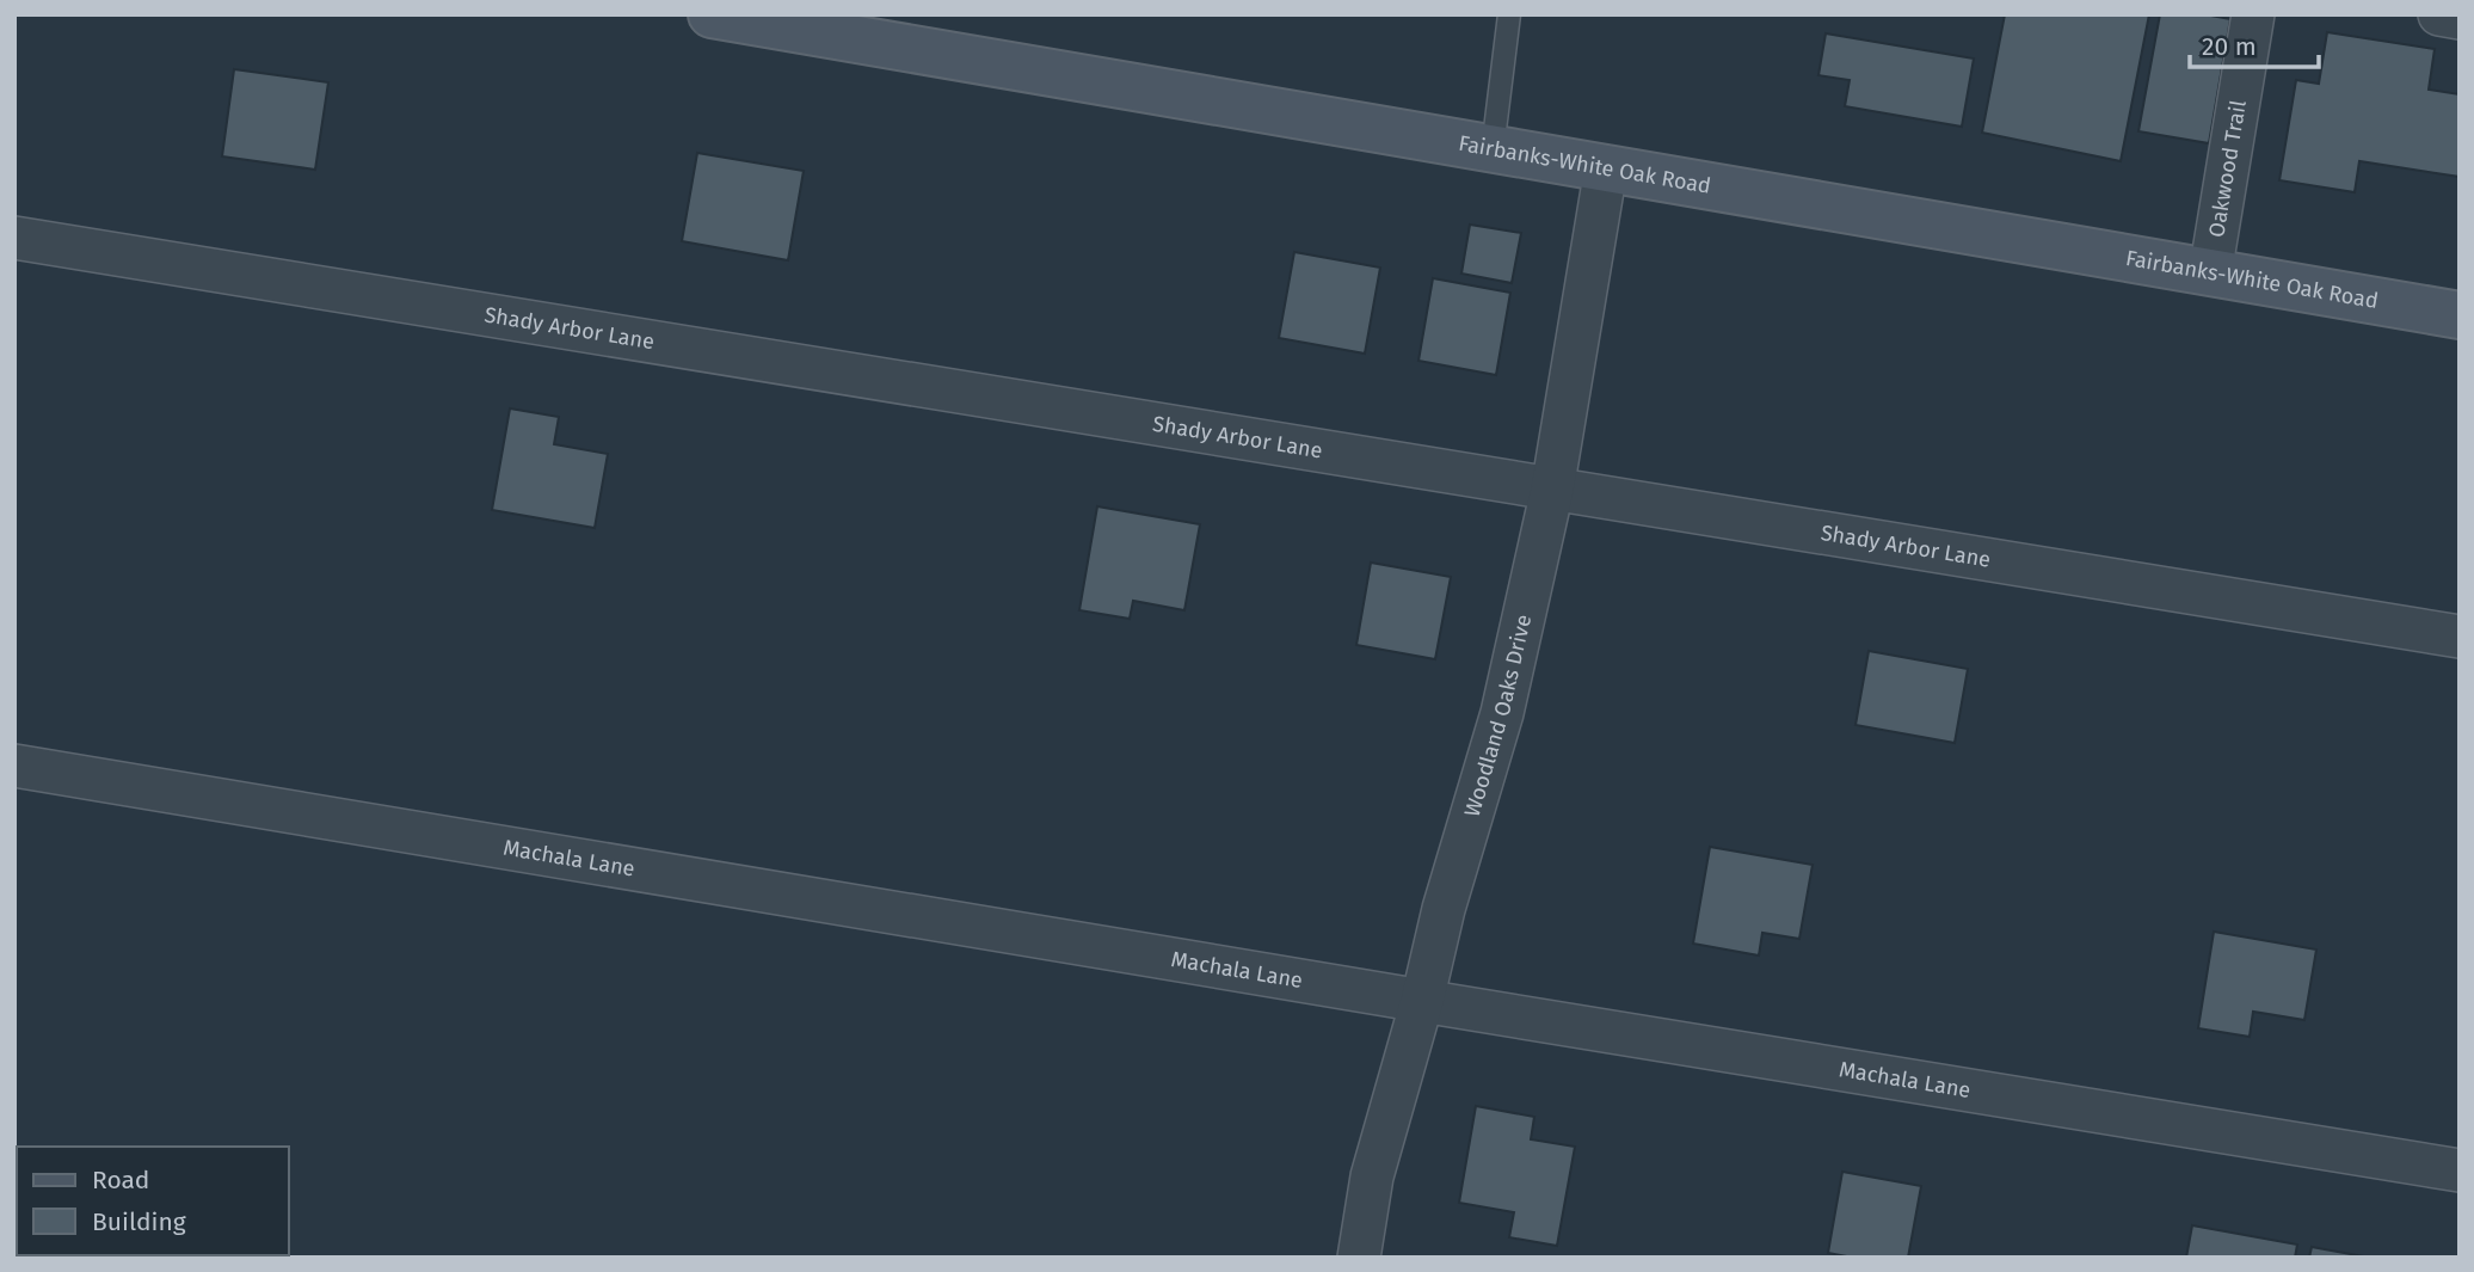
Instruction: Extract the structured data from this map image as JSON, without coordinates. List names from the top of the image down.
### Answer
{
  "streets": {
    "street": [
      "Fairbanks-White Oak Road",
      "Oakwood Trail",
      "Shady Arbor Lane",
      "Woodland Oaks Drive",
      "Machala Lane"
    ]
  },
  "crossings": [
    ["Fairbanks-White Oak Road", "Oakwood Trail"],
    ["Fairbanks-White Oak Road", "Woodland Oaks Drive"],
    ["Shady Arbor Lane", "Woodland Oaks Drive"],
    ["Woodland Oaks Drive", "Machala Lane"]
  ],
  "legend": ["Road", "Building"],
  "scale_bar": "20 m"
}
